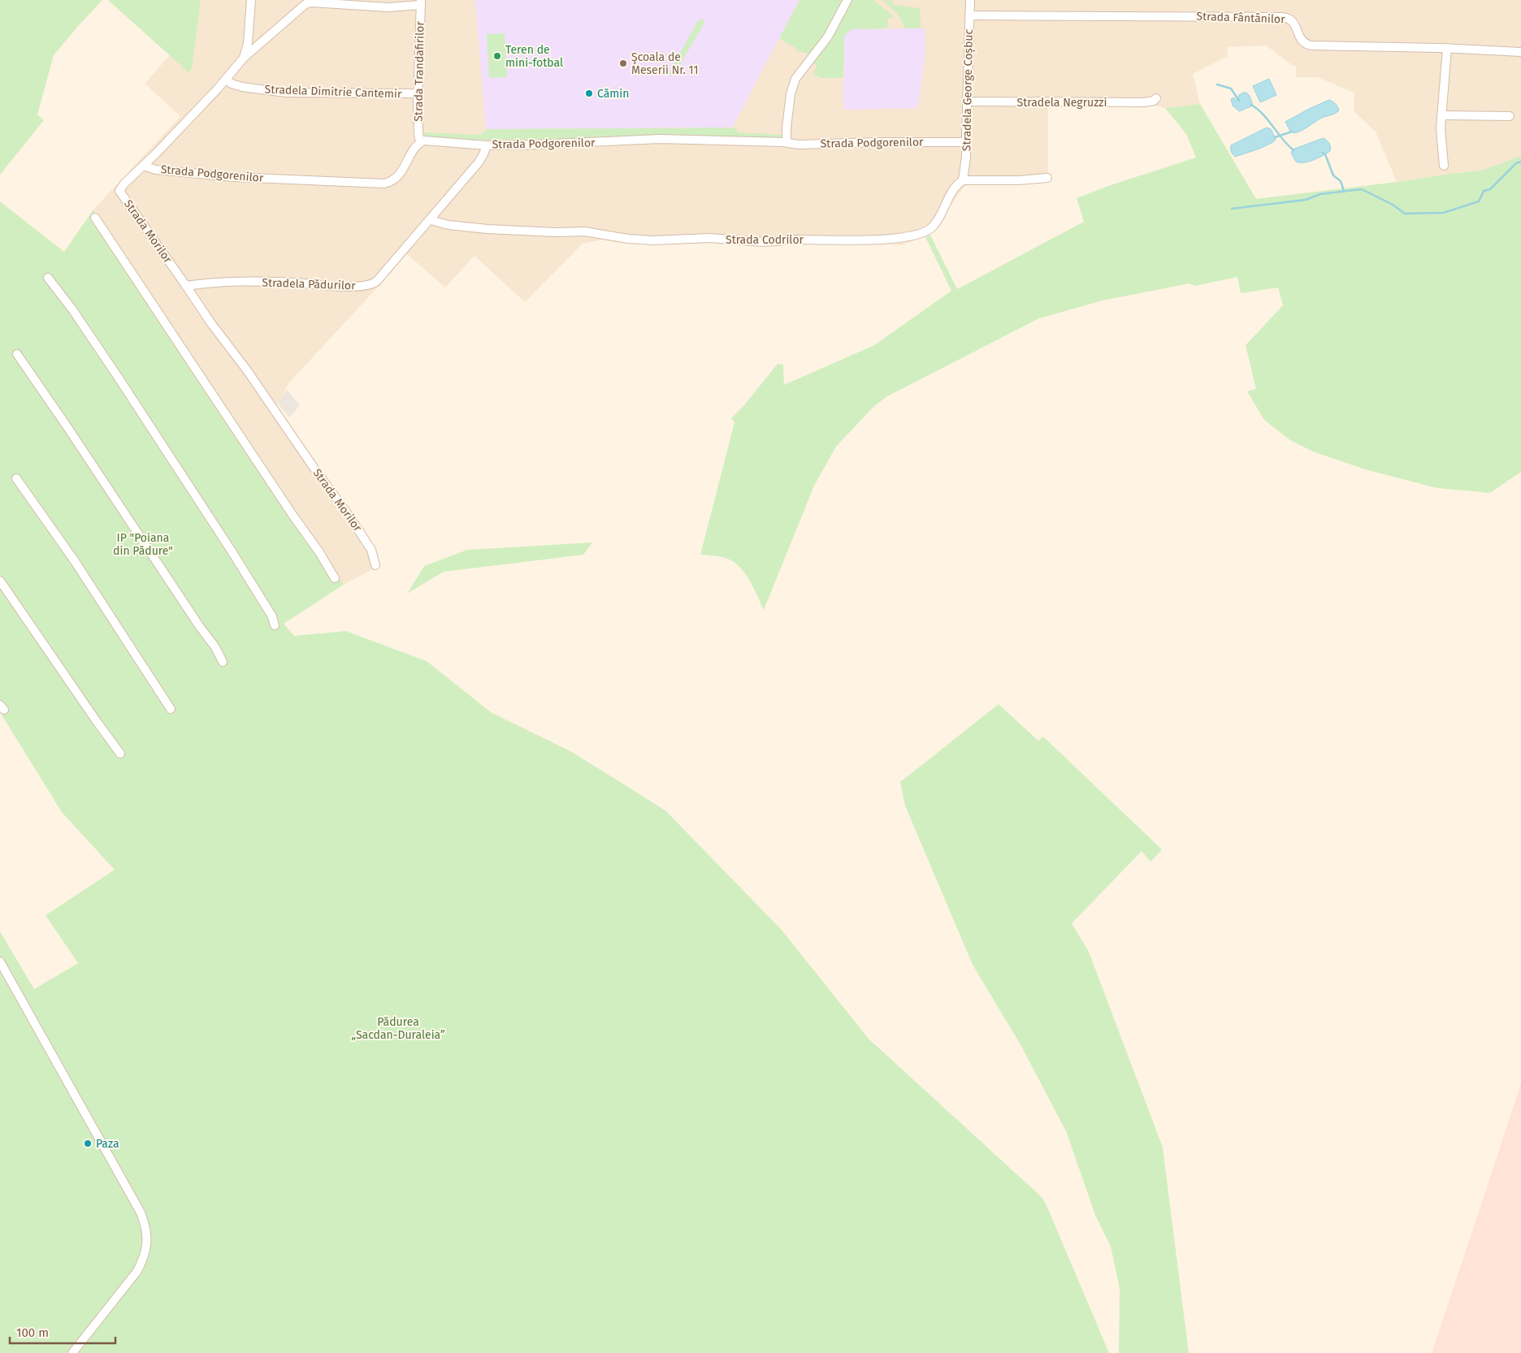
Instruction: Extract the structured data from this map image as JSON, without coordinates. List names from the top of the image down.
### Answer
{
  "streets": {
    "street": [
      "Strada Fântânilor",
      "Strada Trandafirilor",
      "Stradela George Coșbuc",
      "Stradela Dimitrie Cantemir",
      "Stradela Negruzzi",
      "Strada Podgorenilor",
      "Strada Morilor",
      "Strada Codrilor",
      "Stradela Pădurilor"
    ]
  },
  "crossings": [
    ["Strada Fântânilor", "Stradela George Coșbuc"],
    ["Strada Trandafirilor", "Stradela Dimitrie Cantemir"],
    ["Strada Trandafirilor", "Strada Podgorenilor"],
    ["Strada Trandafirilor", "Strada Morilor"],
    ["Stradela George Coșbuc", "Stradela Negruzzi"],
    ["Stradela George Coșbuc", "Strada Podgorenilor"],
    ["Stradela George Coșbuc", "Strada Codrilor"],
    ["Stradela Dimitrie Cantemir", "Strada Morilor"],
    ["Strada Podgorenilor", "Strada Morilor"],
    ["Strada Podgorenilor", "Stradela Pădurilor"],
    ["Strada Morilor", "Stradela Pădurilor"],
    ["Strada Codrilor", "Stradela Pădurilor"]
  ],
  "parks": ["IP \"Poiana din Pădure\"", "Pădurea „Sacdan-Duraleia”"],
  "places": [
    "Teren de mini-fotbal",
    "Şcoala de Meserii Nr. 11",
    "Cămin",
    "Paza"
  ],
  "scale_bar": "100 m"
}
